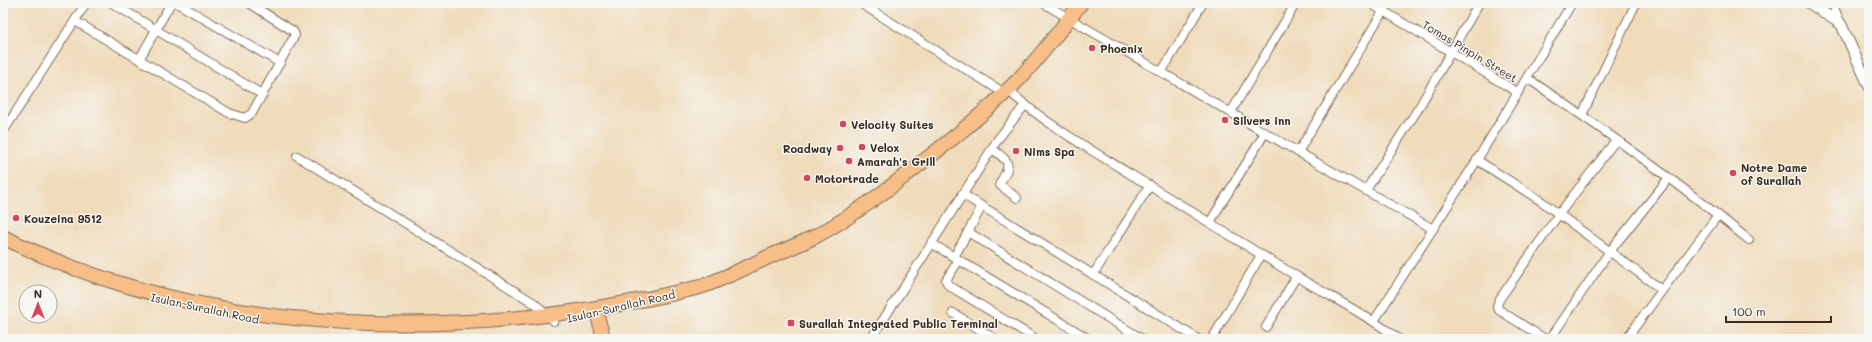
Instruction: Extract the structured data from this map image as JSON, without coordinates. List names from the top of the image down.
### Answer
{
  "streets": {
    "highway": ["Isulan-Surallah Road"],
    "street": ["Tomas Pinpin Street"]
  },
  "places": {
    "other": [
      "Phoenix",
      "Silvers inn",
      "Velocity Suites",
      "Velox",
      "Roadway",
      "Nims Spa",
      "Amarah's Grill",
      "Notre Dame of Surallah",
      "Motortrade",
      "Kouzeina 9512"
    ],
    "transit": ["Surallah Integrated Public Terminal"]
  },
  "scale_bar": "100 m",
  "north": "top"
}
